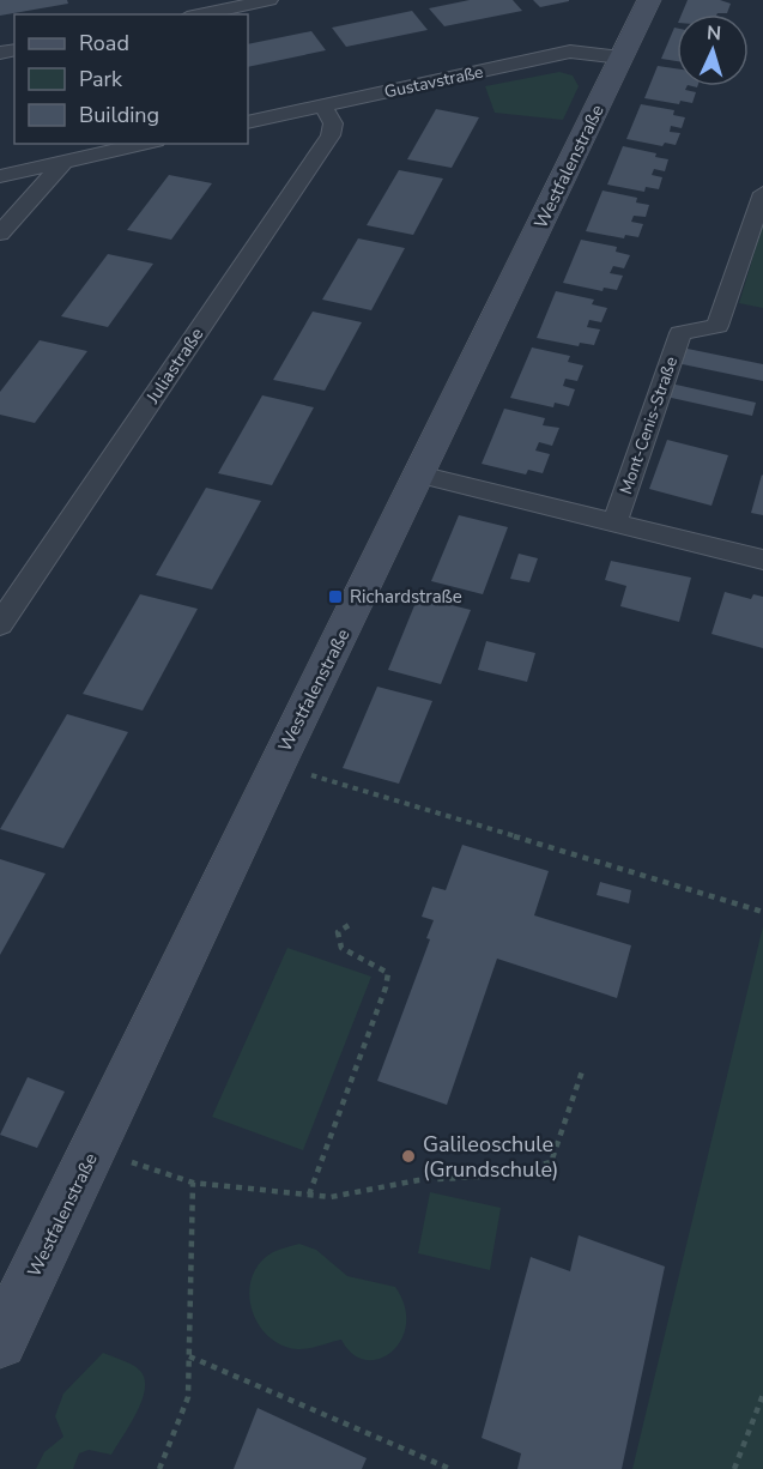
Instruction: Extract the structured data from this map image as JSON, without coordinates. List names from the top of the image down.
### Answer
{
  "streets": {
    "street": [
      "Gustavstraße",
      "Westfalenstraße",
      "Juliastraße",
      "Mont-Cenis-Straße"
    ]
  },
  "crossings": [
    ["Gustavstraße", "Westfalenstraße"],
    ["Gustavstraße", "Juliastraße"]
  ],
  "places": {
    "transit": ["Richardstraße"],
    "other": ["Galileoschule (Grundschule)"]
  },
  "legend": ["Road", "Park", "Building"],
  "north": "top"
}
